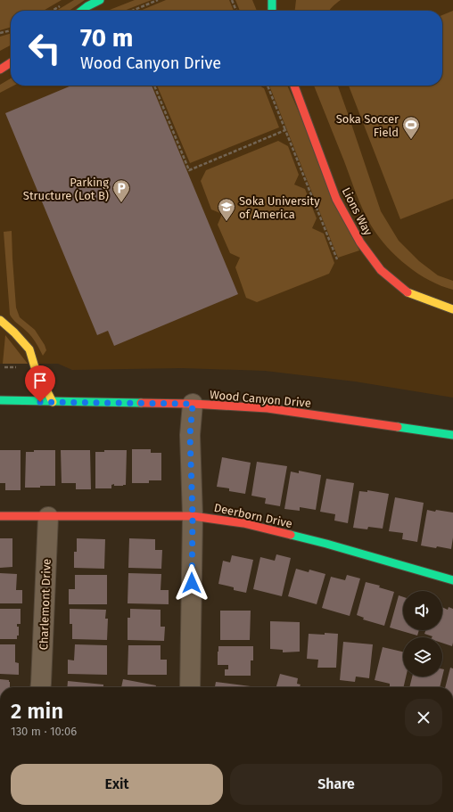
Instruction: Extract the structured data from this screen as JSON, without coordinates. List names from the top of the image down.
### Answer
{
  "streets": {
    "street": [
      "Lions Way",
      "Wood Canyon Drive",
      "Deerborn Drive",
      "Charlemont Drive"
    ]
  },
  "crossings": [
    ["Deerborn Drive", "Charlemont Drive"]
  ],
  "places": {
    "sports": ["Soka Soccer Field"],
    "parking": ["Parking Structure (Lot B)"],
    "school or university": ["Soka University of America"]
  },
  "page": {
    "turn": ["70 m", "Wood Canyon Drive"],
    "heading": ["2 min", "130 m · 10:06"],
    "buttons": ["Exit", "Share"]
  }
}
